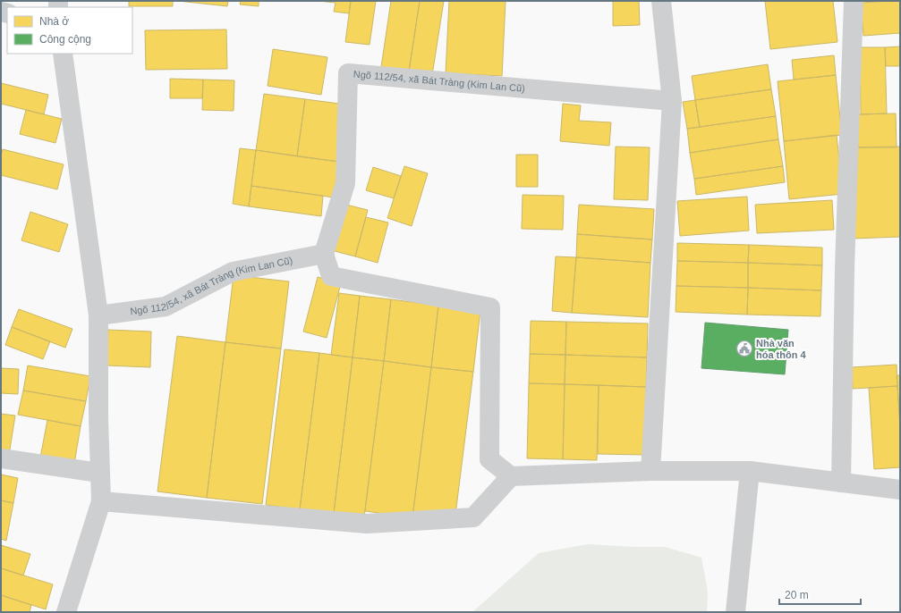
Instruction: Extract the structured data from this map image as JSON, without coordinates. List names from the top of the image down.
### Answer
{
  "streets": {
    "street": ["Ngõ 112/54, xã Bát Tràng (Kim Lan Cũ)"]
  },
  "places": {
    "public building": ["Nhà văn hóa thôn 4"]
  },
  "legend": ["Nhà ở", "Công cộng"],
  "scale_bar": "20 m"
}
